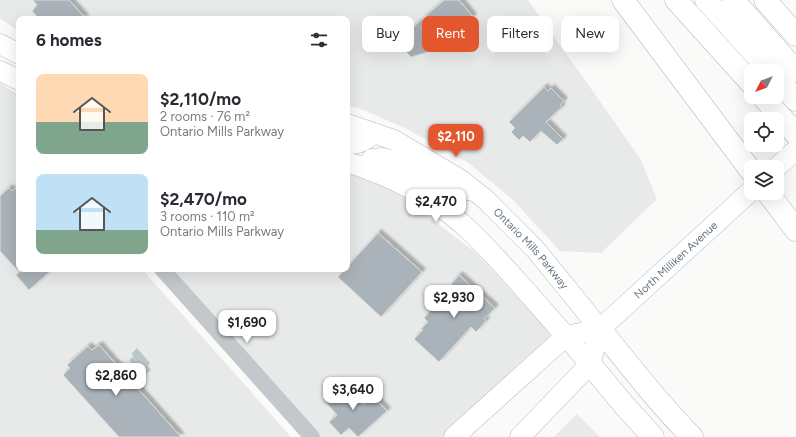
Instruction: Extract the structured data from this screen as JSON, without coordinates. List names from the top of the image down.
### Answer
{
  "streets": {
    "main road": ["Ontario Mills Parkway", "North Milliken Avenue"]
  },
  "crossings": [
    ["Ontario Mills Parkway", "North Milliken Avenue"]
  ],
  "north": "bottom left",
  "page": {
    "chip": [
      "Buy",
      "Rent",
      "Filters",
      "New"
    ],
    "heading": "6 homes",
    "list": [
      {
        "name": "$2,110/mo",
        "note": "2 rooms · 76 m² · Ontario Mills Parkway"
      },
      {
        "name": "$2,470/mo",
        "note": "3 rooms · 110 m² · Ontario Mills Parkway"
      }
    ],
    "price": [
      "$2,110",
      "$2,470",
      "$2,930",
      "$1,690",
      "$2,860",
      "$3,640"
    ]
  }
}
